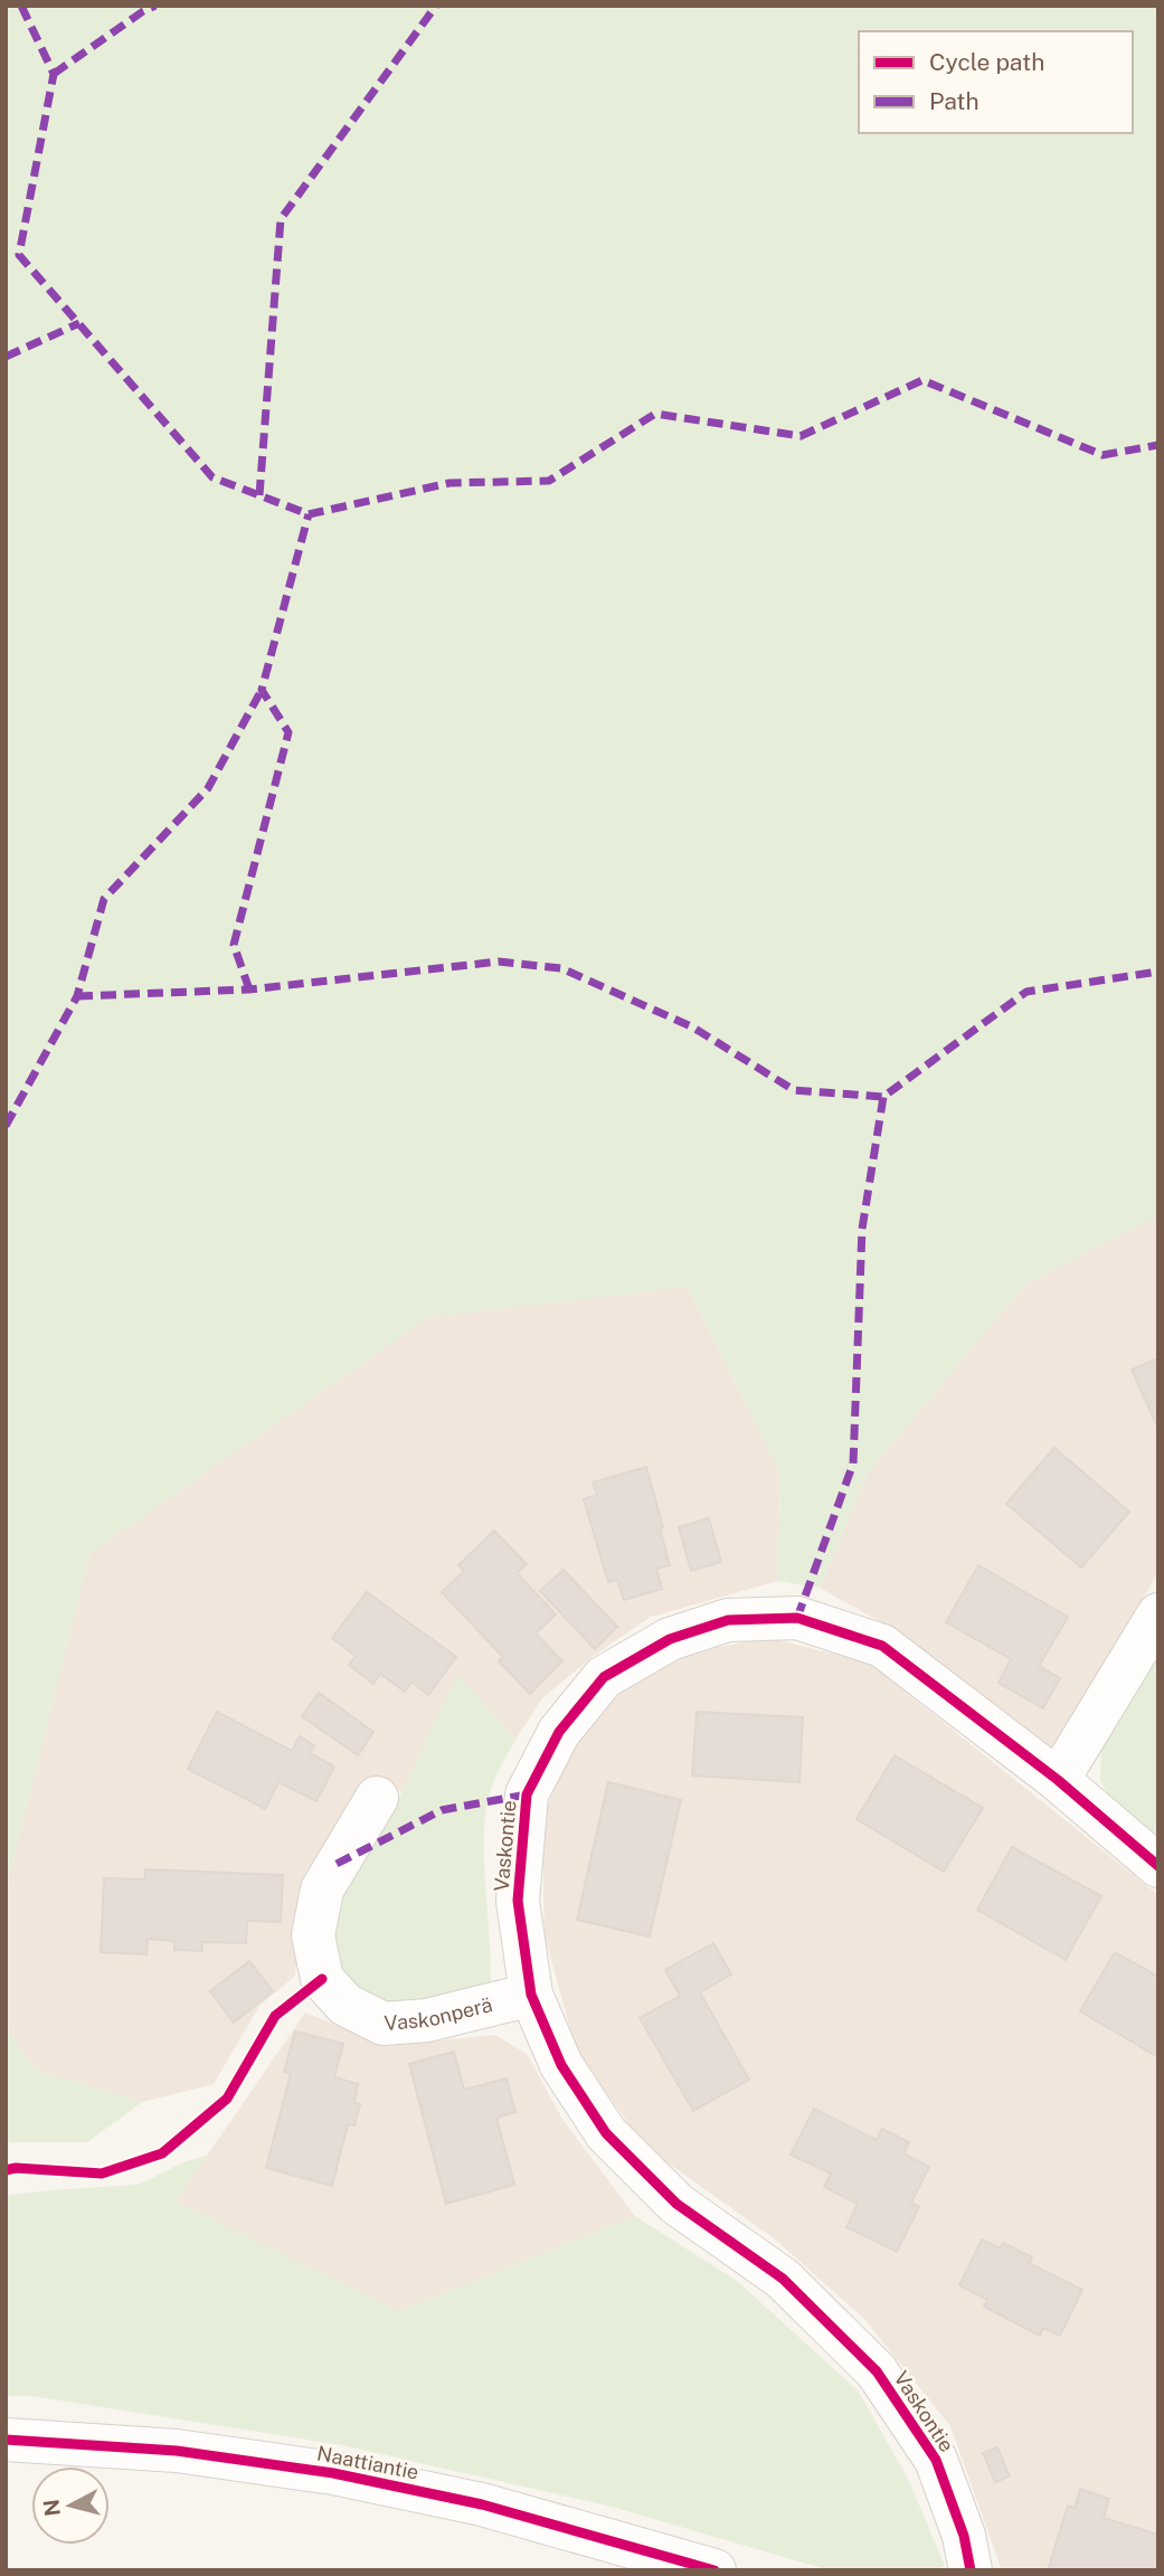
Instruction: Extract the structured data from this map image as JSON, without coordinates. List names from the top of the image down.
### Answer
{
  "streets": {
    "street": ["Vaskontie", "Vaskonperä", "Naattiantie"]
  },
  "crossings": [
    ["Vaskontie", "Vaskonperä"]
  ],
  "legend": ["Cycle path", "Path"],
  "north": "left"
}
